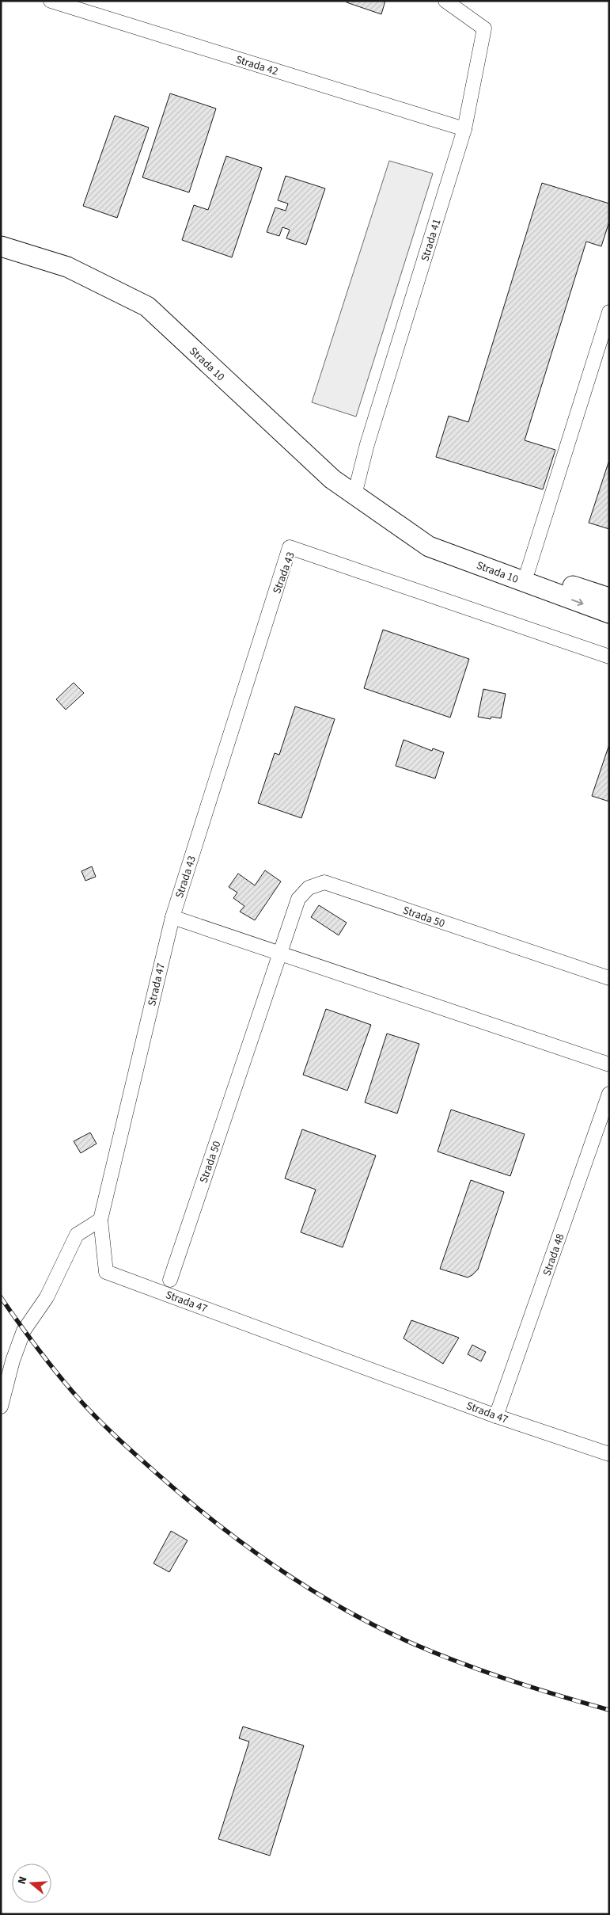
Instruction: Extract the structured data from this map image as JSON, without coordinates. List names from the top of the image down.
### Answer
{
  "streets": {
    "street": [
      "Strada 42",
      "Strada 41",
      "Strada 10",
      "Strada 43",
      "Strada 50",
      "Strada 47",
      "Strada 48"
    ]
  },
  "crossings": [
    ["Strada 42", "Strada 41"],
    ["Strada 41", "Strada 10"],
    ["Strada 43", "Strada 47"],
    ["Strada 47", "Strada 48"]
  ],
  "north": "left"
}
